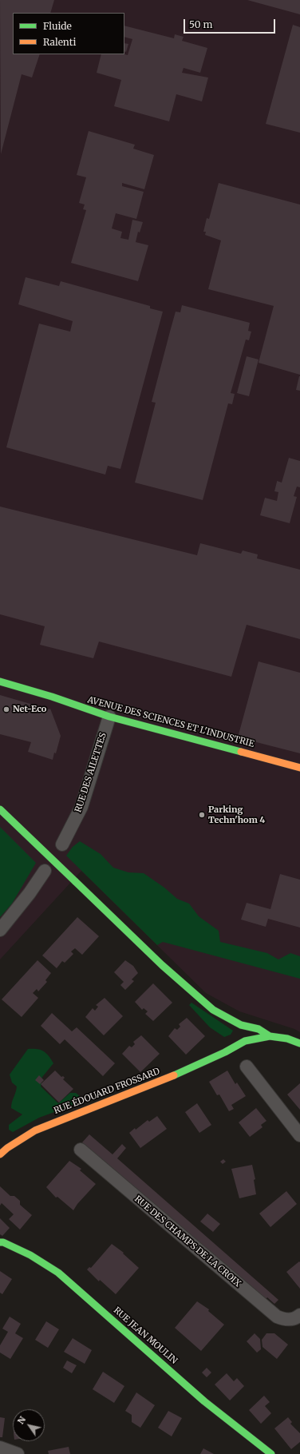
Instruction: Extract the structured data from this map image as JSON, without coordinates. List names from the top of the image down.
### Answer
{
  "streets": {
    "street": [
      "AVENUE DES SCIENCES ET L'INDUSTRIE",
      "RUE DES AILETTES",
      "RUE ÉDOUARD FROSSARD",
      "RUE DES CHAMPS DE LA CROIX",
      "RUE JEAN MOULIN"
    ]
  },
  "crossings": [
    ["AVENUE DES SCIENCES ET L'INDUSTRIE", "RUE DES AILETTES"]
  ],
  "places": ["Net-Eco", "Parking Techn'hom 4"],
  "legend": ["Fluide", "Ralenti"],
  "scale_bar": "50 m",
  "north": "top left"
}
